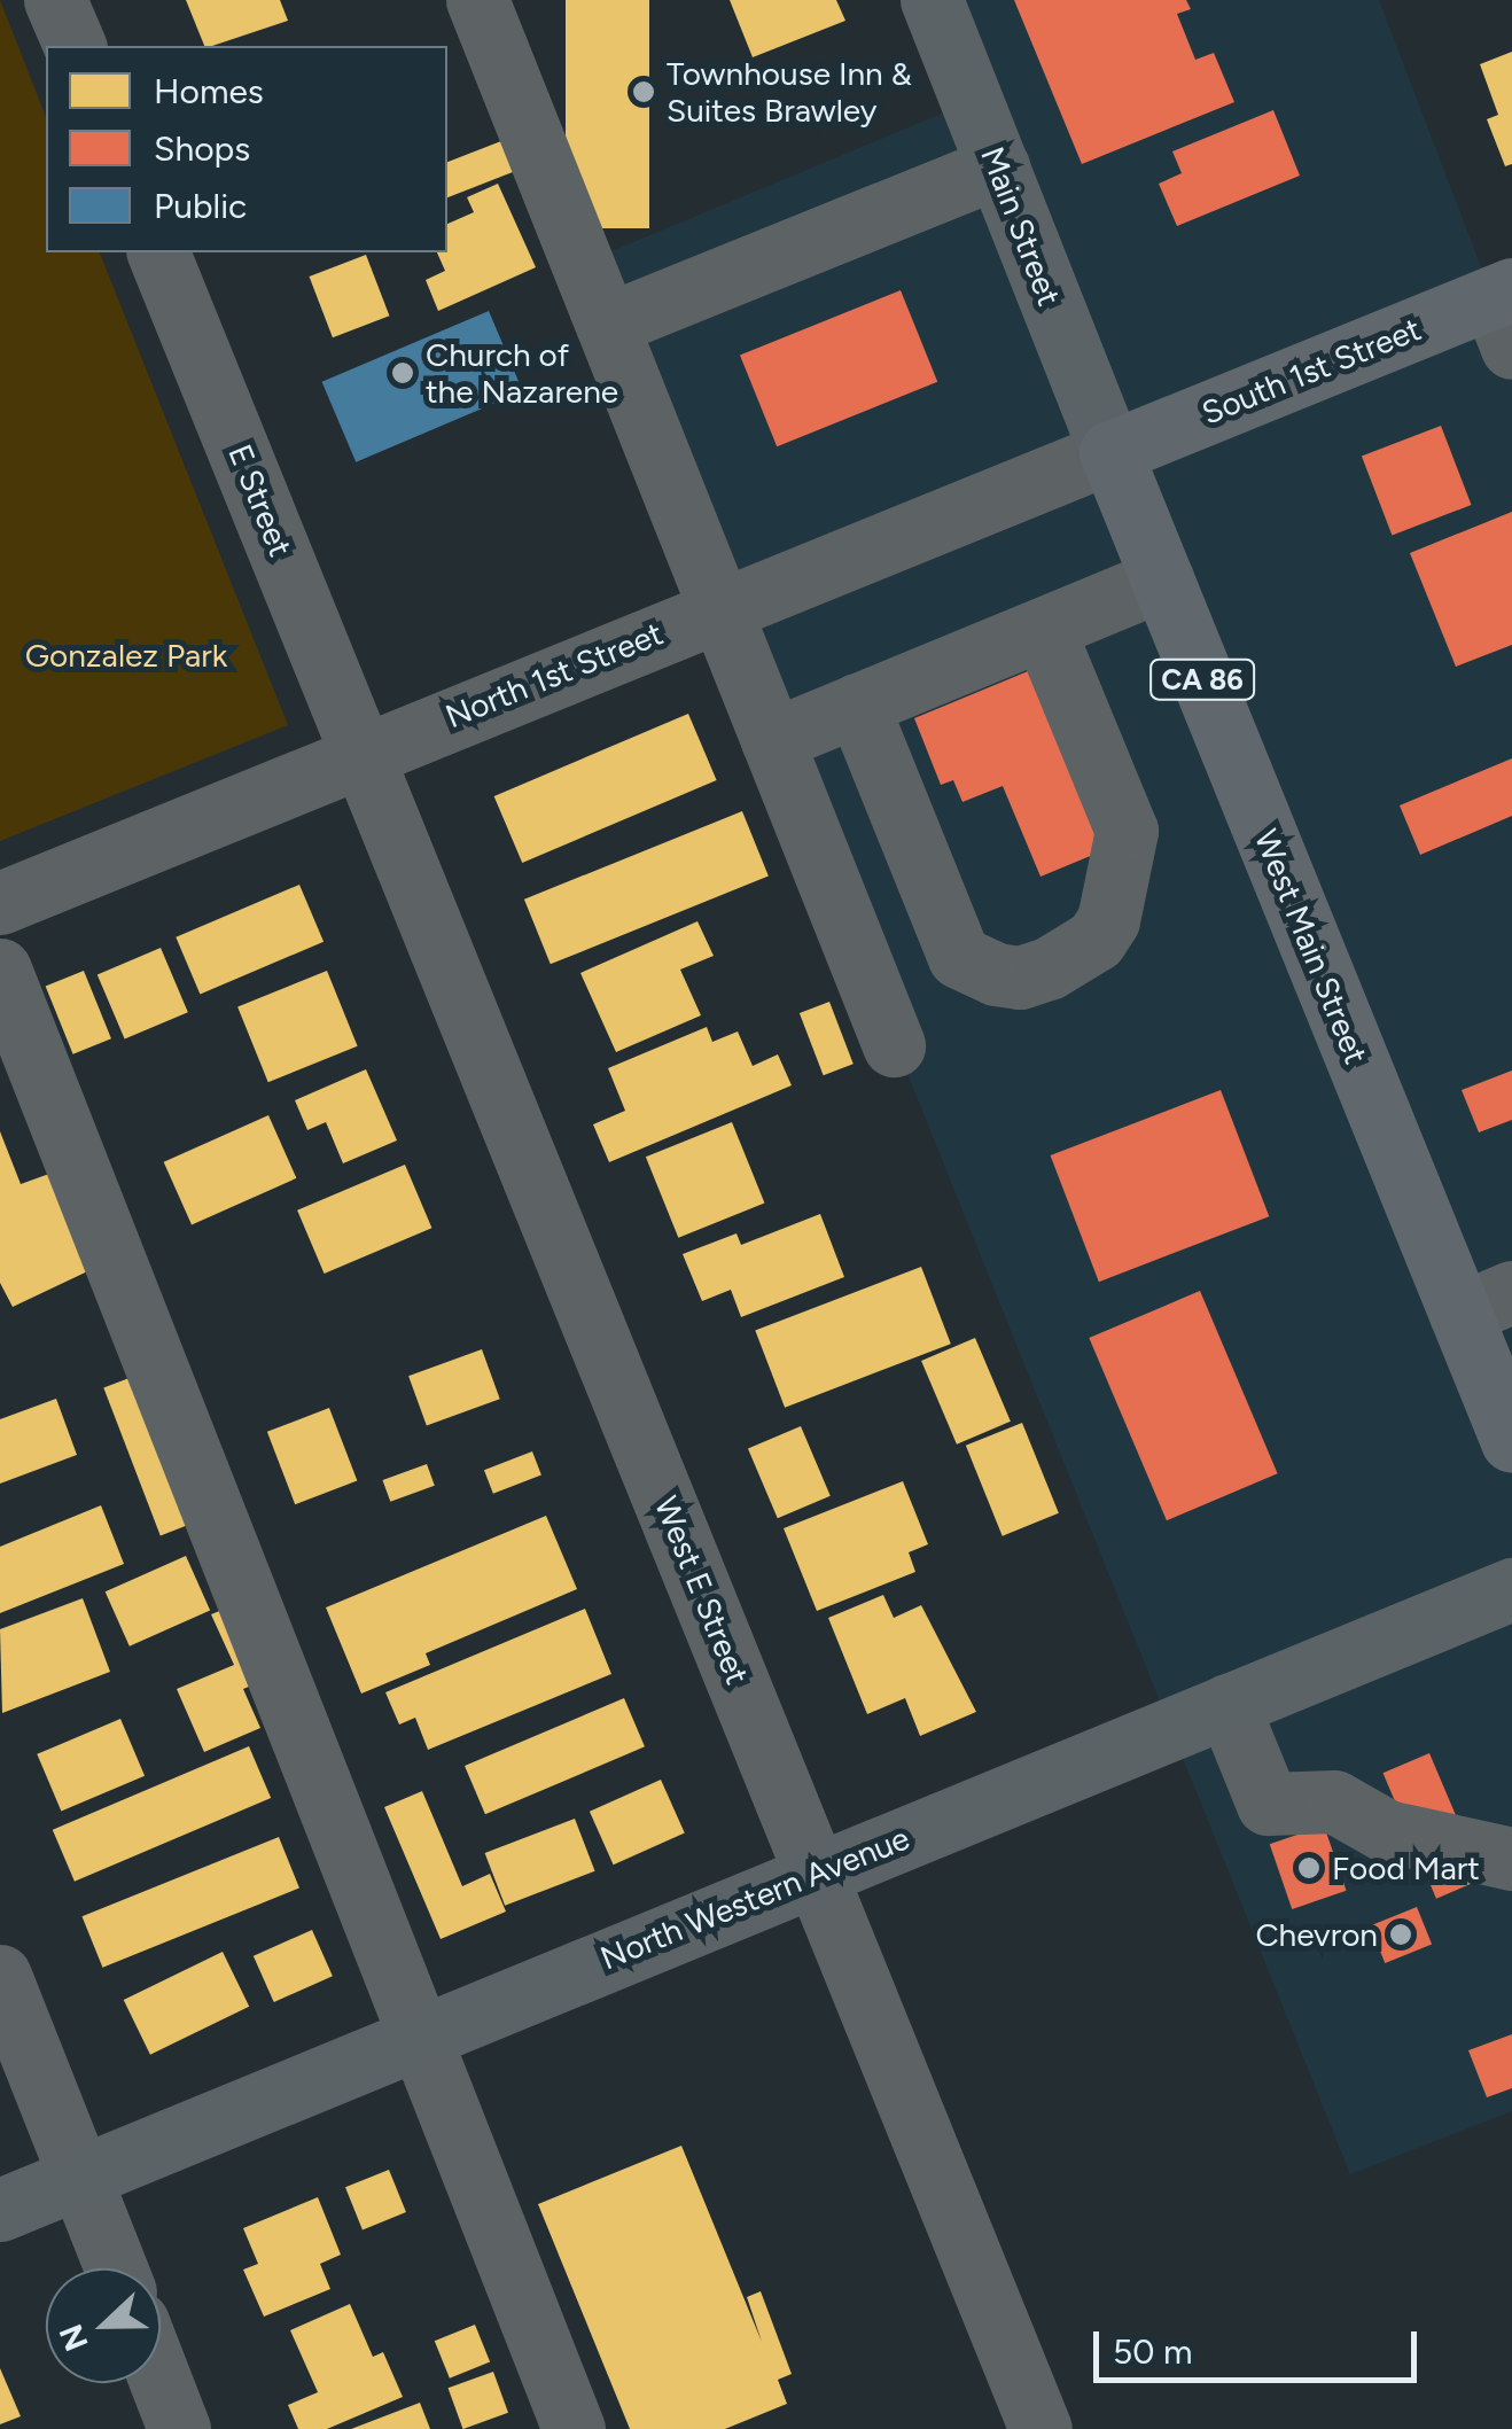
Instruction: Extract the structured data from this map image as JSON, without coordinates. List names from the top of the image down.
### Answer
{
  "streets": {
    "highway": ["South 1st Street", "CA 86", "West Main Street"],
    "main road": ["Main Street", "North Western Avenue"],
    "street": ["E Street", "North 1st Street", "West E Street"]
  },
  "crossings": [
    ["Main Street", "South 1st Street"],
    ["Main Street", "North 1st Street"],
    ["Main Street", "West Main Street"],
    ["South 1st Street", "North 1st Street"],
    ["South 1st Street", "West Main Street"],
    ["E Street", "North 1st Street"],
    ["E Street", "West E Street"],
    ["North 1st Street", "West Main Street"],
    ["North 1st Street", "West E Street"],
    ["West E Street", "North Western Avenue"]
  ],
  "parks": ["Gonzalez Park"],
  "places": [
    "Townhouse Inn & Suites Brawley",
    "Church of the Nazarene",
    "Food Mart",
    "Chevron"
  ],
  "legend": ["Homes", "Shops", "Public"],
  "scale_bar": "50 m",
  "north": "left"
}
